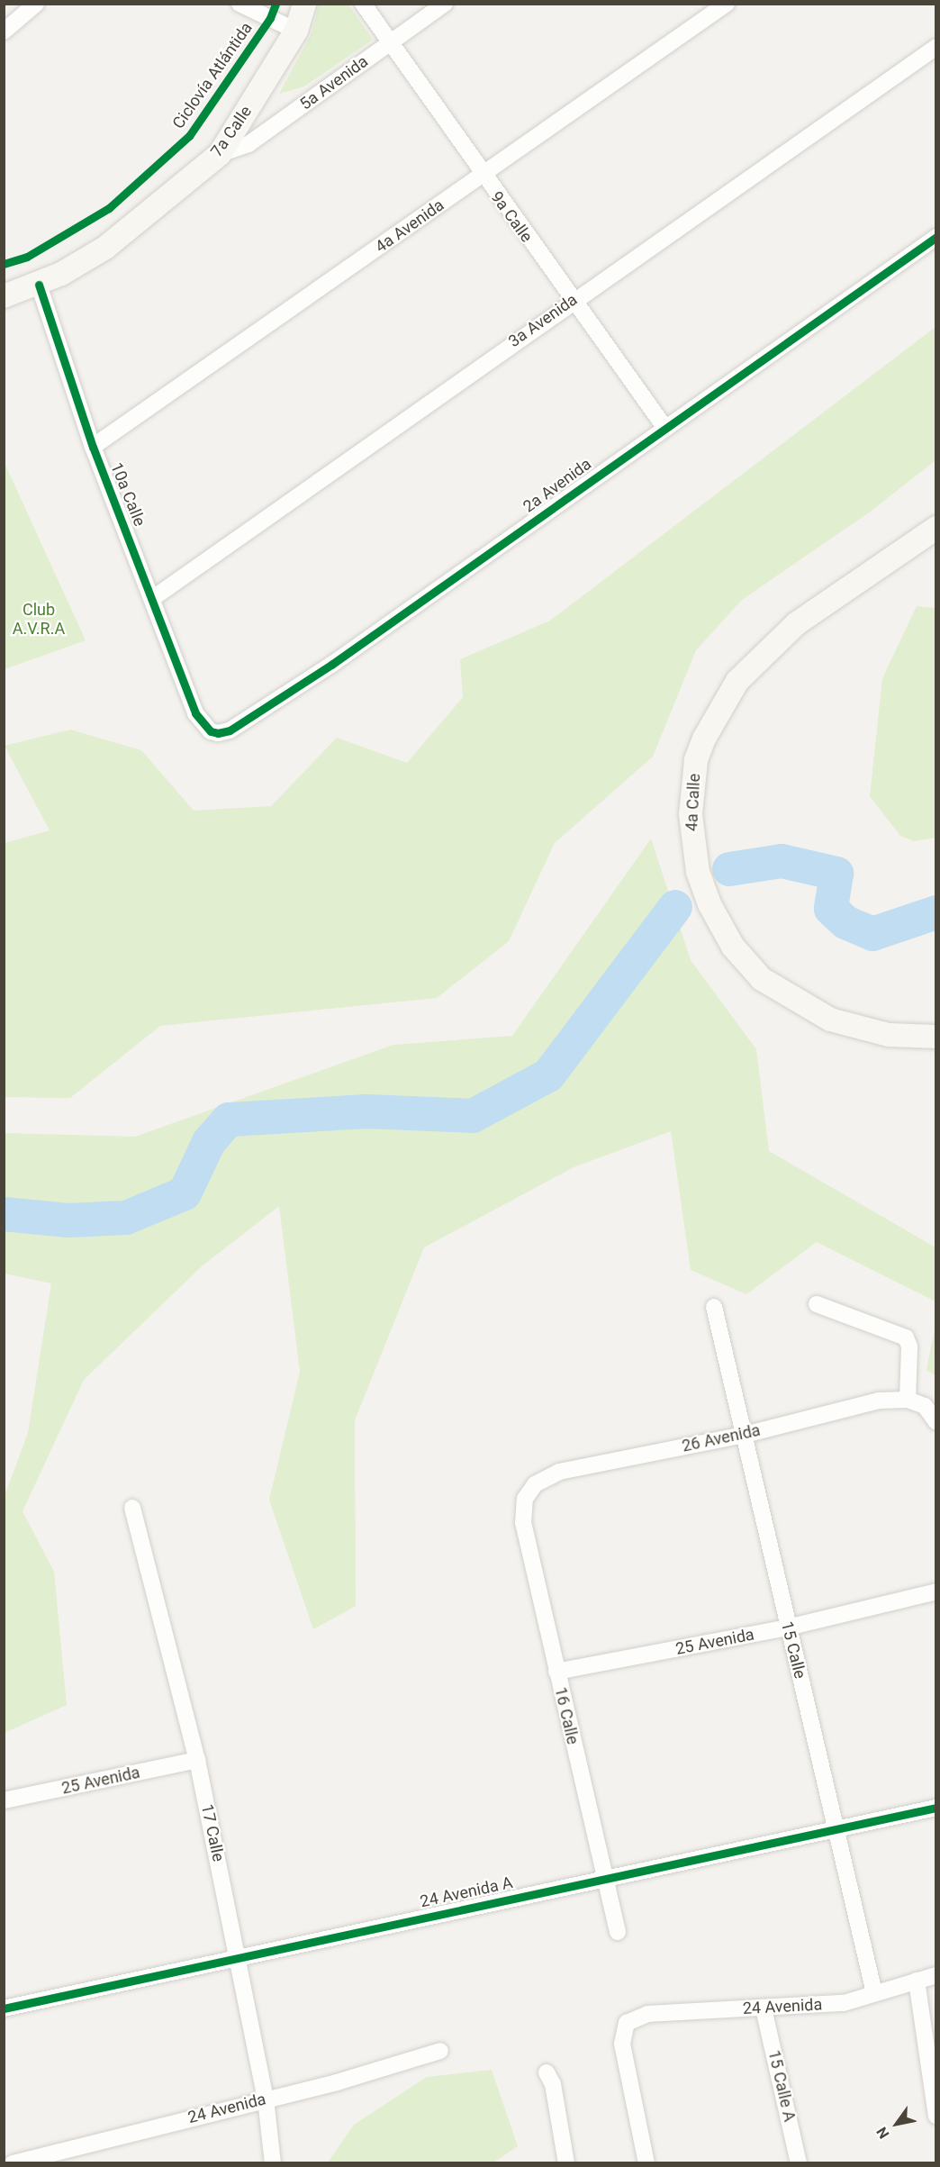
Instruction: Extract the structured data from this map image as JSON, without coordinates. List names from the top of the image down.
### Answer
{
  "streets": {
    "main road": ["7a Calle", "4a Calle"],
    "street": [
      "5a Avenida",
      "9a Calle",
      "4a Avenida",
      "3a Avenida",
      "2a Avenida",
      "10a Calle",
      "26 Avenida",
      "25 Avenida",
      "15 Calle",
      "16 Calle",
      "17 Calle",
      "24 Avenida A",
      "24 Avenida",
      "15 Calle A"
    ],
    "cycle path": ["Ciclovía Atlántida"]
  },
  "crossings": [
    ["5a Avenida", "7a Calle"],
    ["5a Avenida", "9a Calle"],
    ["7a Calle", "10a Calle"],
    ["9a Calle", "4a Avenida"],
    ["9a Calle", "3a Avenida"],
    ["9a Calle", "2a Avenida"],
    ["4a Avenida", "10a Calle"],
    ["3a Avenida", "10a Calle"],
    ["2a Avenida", "10a Calle"],
    ["26 Avenida", "15 Calle"],
    ["26 Avenida", "16 Calle"],
    ["25 Avenida", "15 Calle"],
    ["25 Avenida", "16 Calle"],
    ["25 Avenida", "17 Calle"],
    ["15 Calle", "24 Avenida A"],
    ["15 Calle", "24 Avenida"],
    ["16 Calle", "24 Avenida A"],
    ["17 Calle", "24 Avenida A"],
    ["17 Calle", "24 Avenida"],
    ["24 Avenida", "15 Calle A"]
  ],
  "parks": ["Club A.V.R.A"],
  "north": "bottom left"
}
